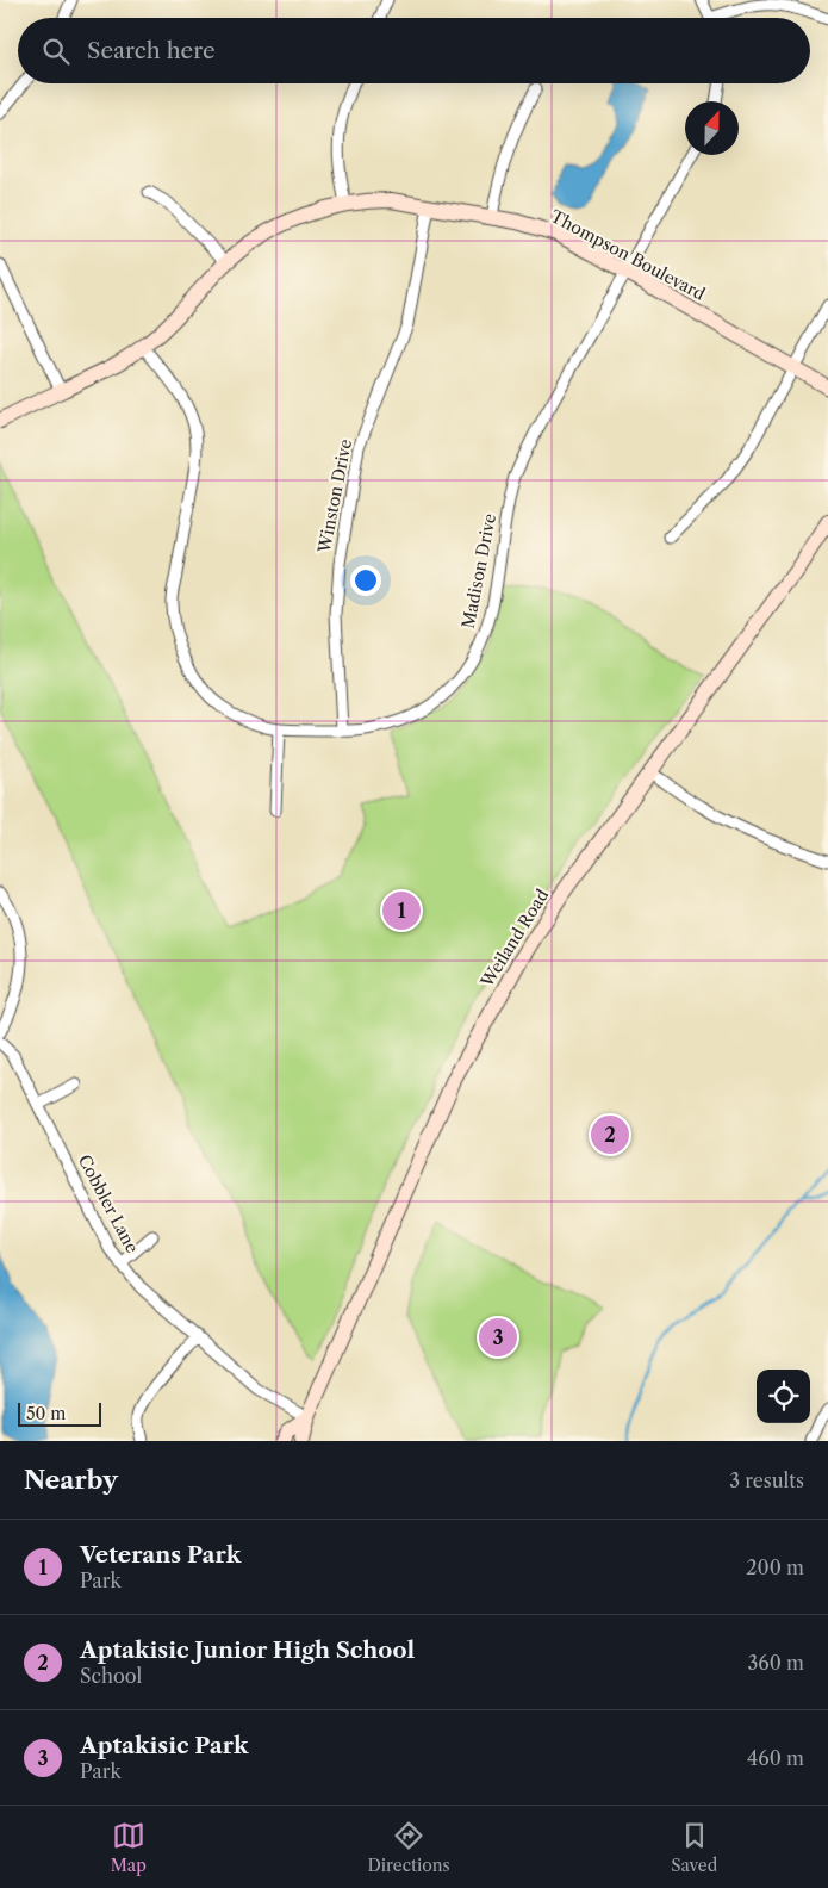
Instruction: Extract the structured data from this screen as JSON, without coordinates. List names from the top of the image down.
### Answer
{
  "streets": {
    "main road": ["Thompson Boulevard", "Weiland Road"],
    "street": ["Winston Drive", "Madison Drive", "Cobbler Lane"]
  },
  "crossings": [
    ["Thompson Boulevard", "Winston Drive"],
    ["Thompson Boulevard", "Madison Drive"],
    ["Winston Drive", "Madison Drive"],
    ["Weiland Road", "Cobbler Lane"]
  ],
  "scale_bar": "50 m",
  "north": "top",
  "page": {
    "search": "Search here",
    "pins": ["1", "2", "3"],
    "scale": "50 m",
    "heading": ["Nearby", "3 results"],
    "list": [
      {
        "mark": "1",
        "name": "Veterans Park",
        "note": "Park",
        "value": "200 m"
      },
      {
        "mark": "2",
        "name": "Aptakisic Junior High School",
        "note": "School",
        "value": "360 m"
      },
      {
        "mark": "3",
        "name": "Aptakisic Park",
        "note": "Park",
        "value": "460 m"
      }
    ],
    "nav": ["Map", "Directions", "Saved"]
  }
}
